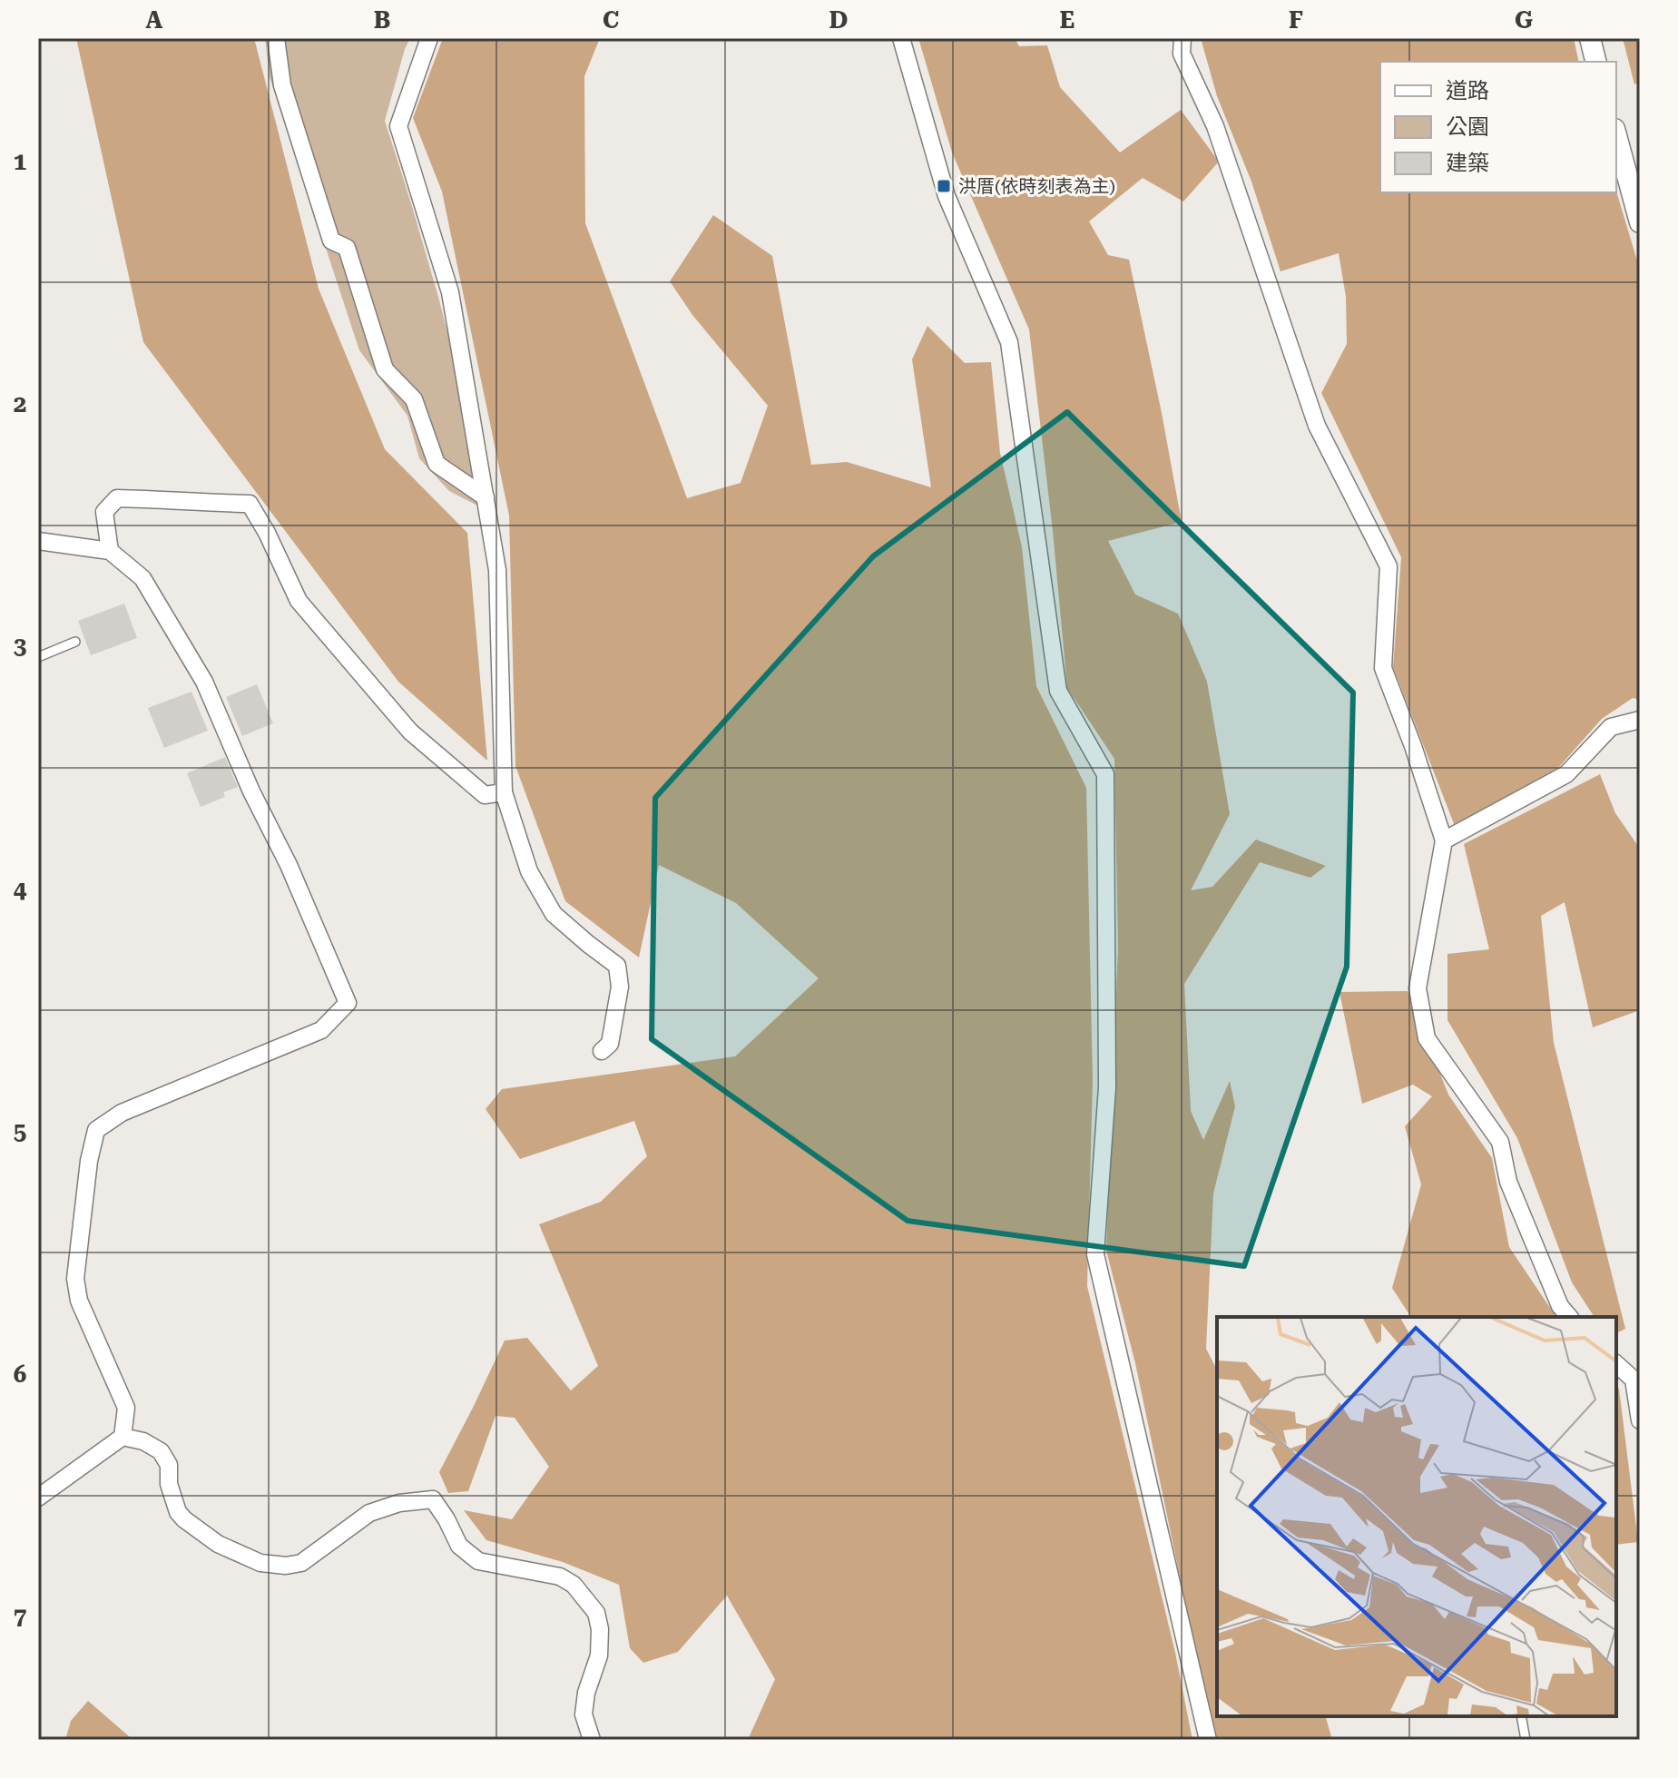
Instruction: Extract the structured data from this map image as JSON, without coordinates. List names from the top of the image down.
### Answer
{
  "places": {
    "transit": ["洪厝(依時刻表為主)"]
  },
  "legend": ["道路", "公園", "建築"],
  "grid": {
    "columns": [
      "A",
      "B",
      "C",
      "D",
      "E",
      "F",
      "G"
    ],
    "rows": [
      "1",
      "2",
      "3",
      "4",
      "5",
      "6",
      "7"
    ]
  }
}
